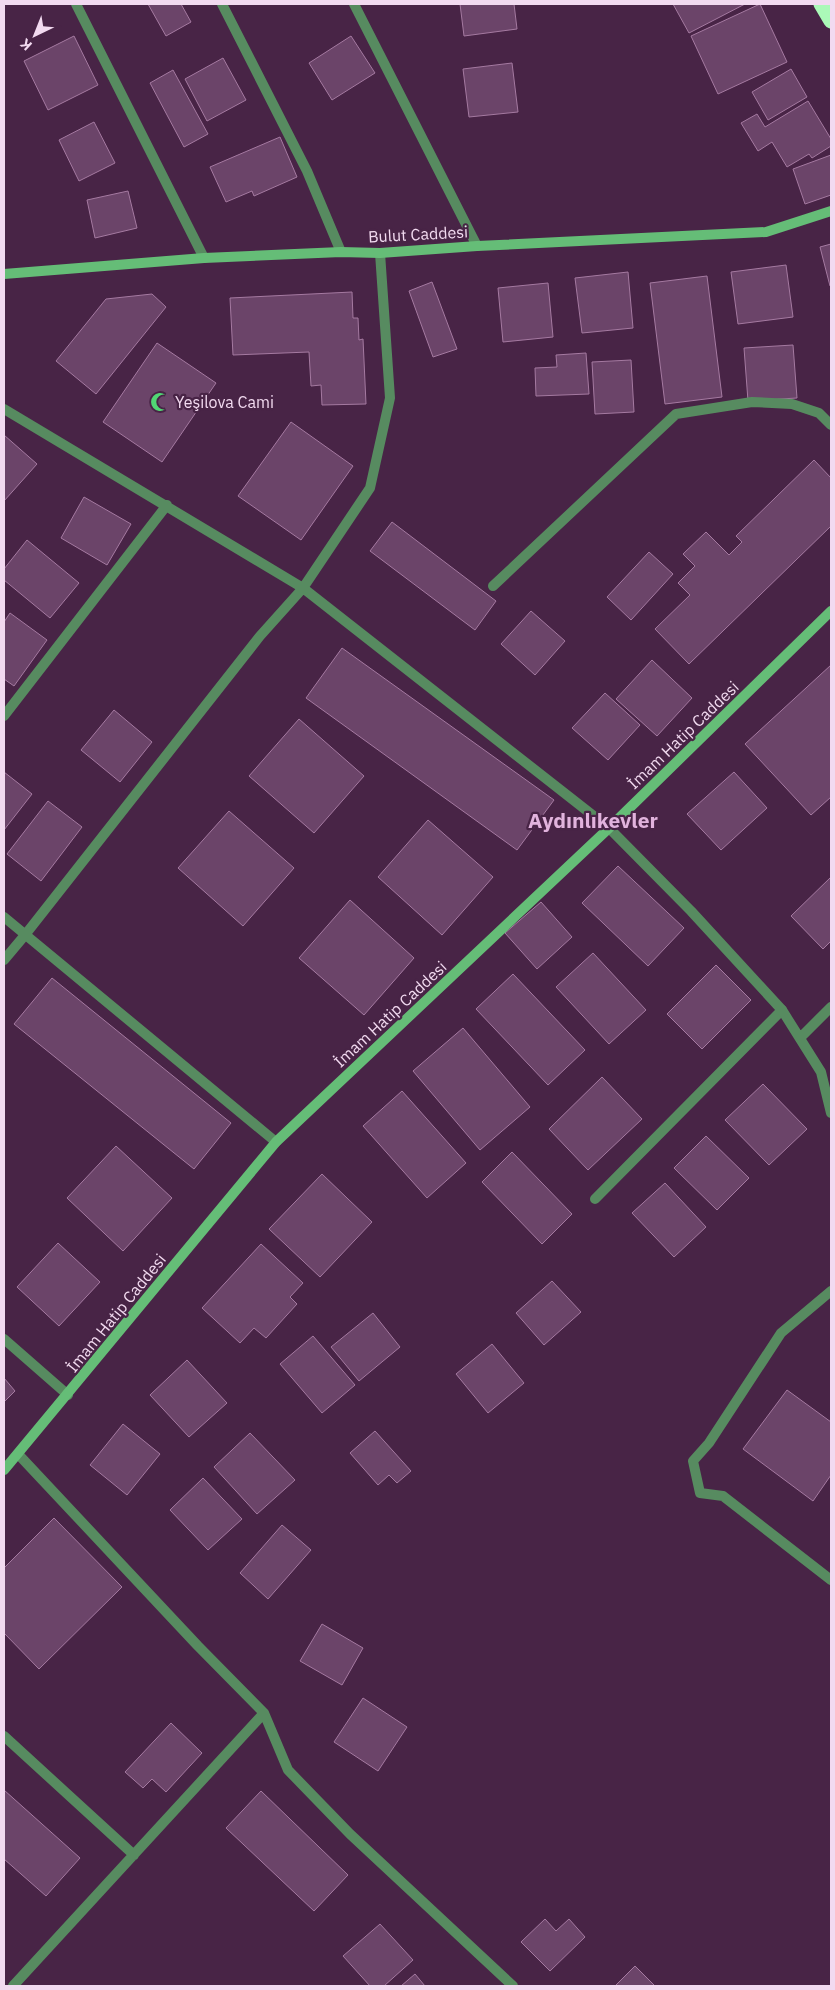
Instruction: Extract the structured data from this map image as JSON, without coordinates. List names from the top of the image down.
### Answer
{
  "streets": {
    "street": ["Bulut Caddesi", "İmam Hatip Caddesi"]
  },
  "districts": ["Aydınlıkevler"],
  "places": {
    "mosque": ["Yeşilova Cami"]
  },
  "north": "bottom left"
}
